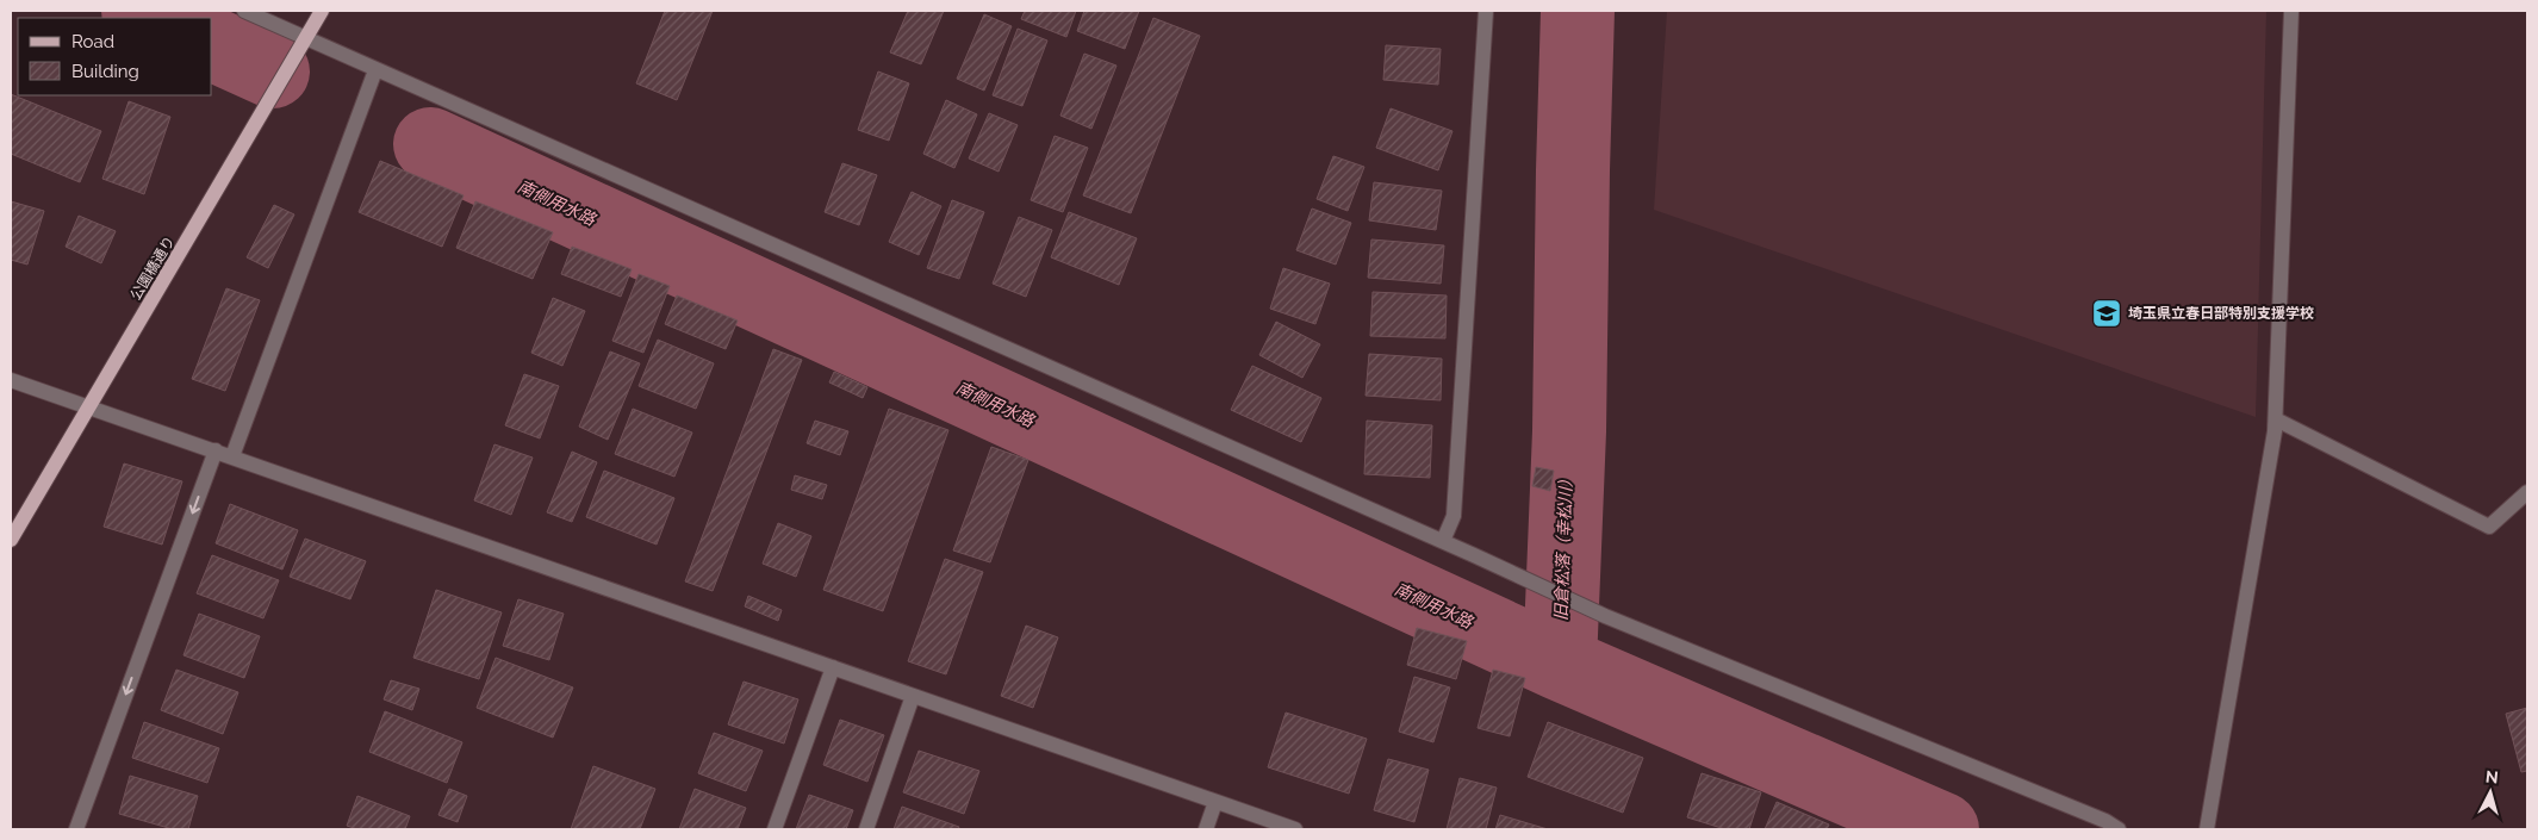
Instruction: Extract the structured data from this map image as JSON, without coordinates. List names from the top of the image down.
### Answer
{
  "streets": {
    "main road": ["公園橋通り"]
  },
  "water": ["南側用水路", "旧倉松落（幸松川）"],
  "places": {
    "school or university": ["埼玉県立春日部特別支援学校"]
  },
  "legend": ["Road", "Building"],
  "north": "top"
}
